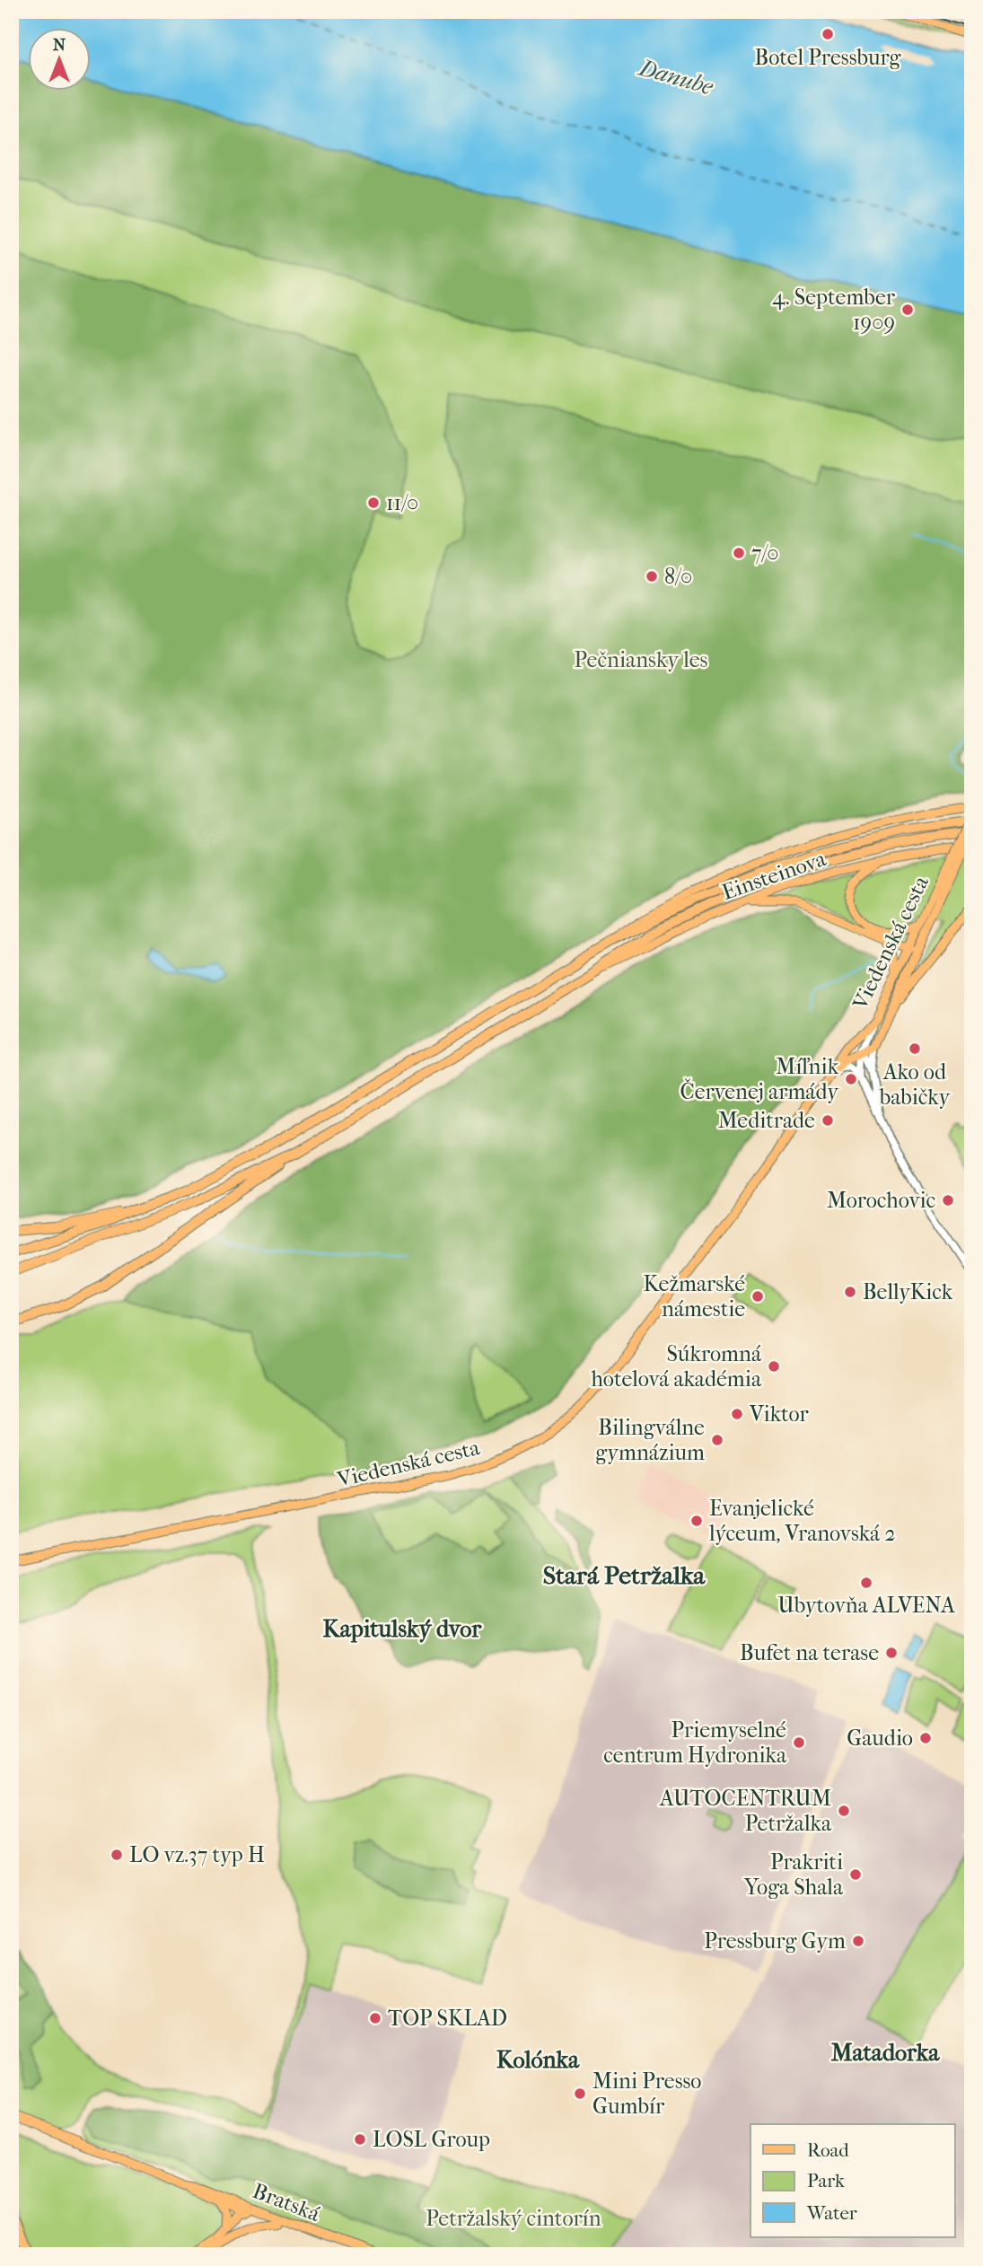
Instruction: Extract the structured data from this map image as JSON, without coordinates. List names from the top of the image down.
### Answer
{
  "streets": {
    "main road": ["Einsteinova", "Viedenská cesta", "Bratská"]
  },
  "districts": [
    "Stará Petržalka",
    "Kapitulský dvor",
    "Matadorka",
    "Kolónka"
  ],
  "water": ["Danube"],
  "parks": ["Pečniansky les", "Petržalský cintorín"],
  "places": [
    "Botel Pressburg",
    "4. September 1909",
    "11/0",
    "7/0",
    "8/0",
    "Ako od babičky",
    "Míľnik Červenej armády",
    "Meditrade",
    "Morochovic",
    "BellyKick",
    "Kežmarské námestie",
    "Súkromná hotelová akadémia",
    "Viktor",
    "Bilingválne gymnázium",
    "Evanjelické lýceum, Vranovská 2",
    "Ubytovňa ALVENA",
    "Bufet na terase",
    "Gaudio",
    "Priemyselné centrum Hydronika",
    "AUTOCENTRUM Petržalka",
    "LO vz.37 typ H",
    "Prakriti Yoga Shala",
    "Pressburg Gym",
    "TOP SKLAD",
    "Mini Presso Gumbír",
    "LOSL Group"
  ],
  "legend": ["Road", "Park", "Water"],
  "north": "top"
}
